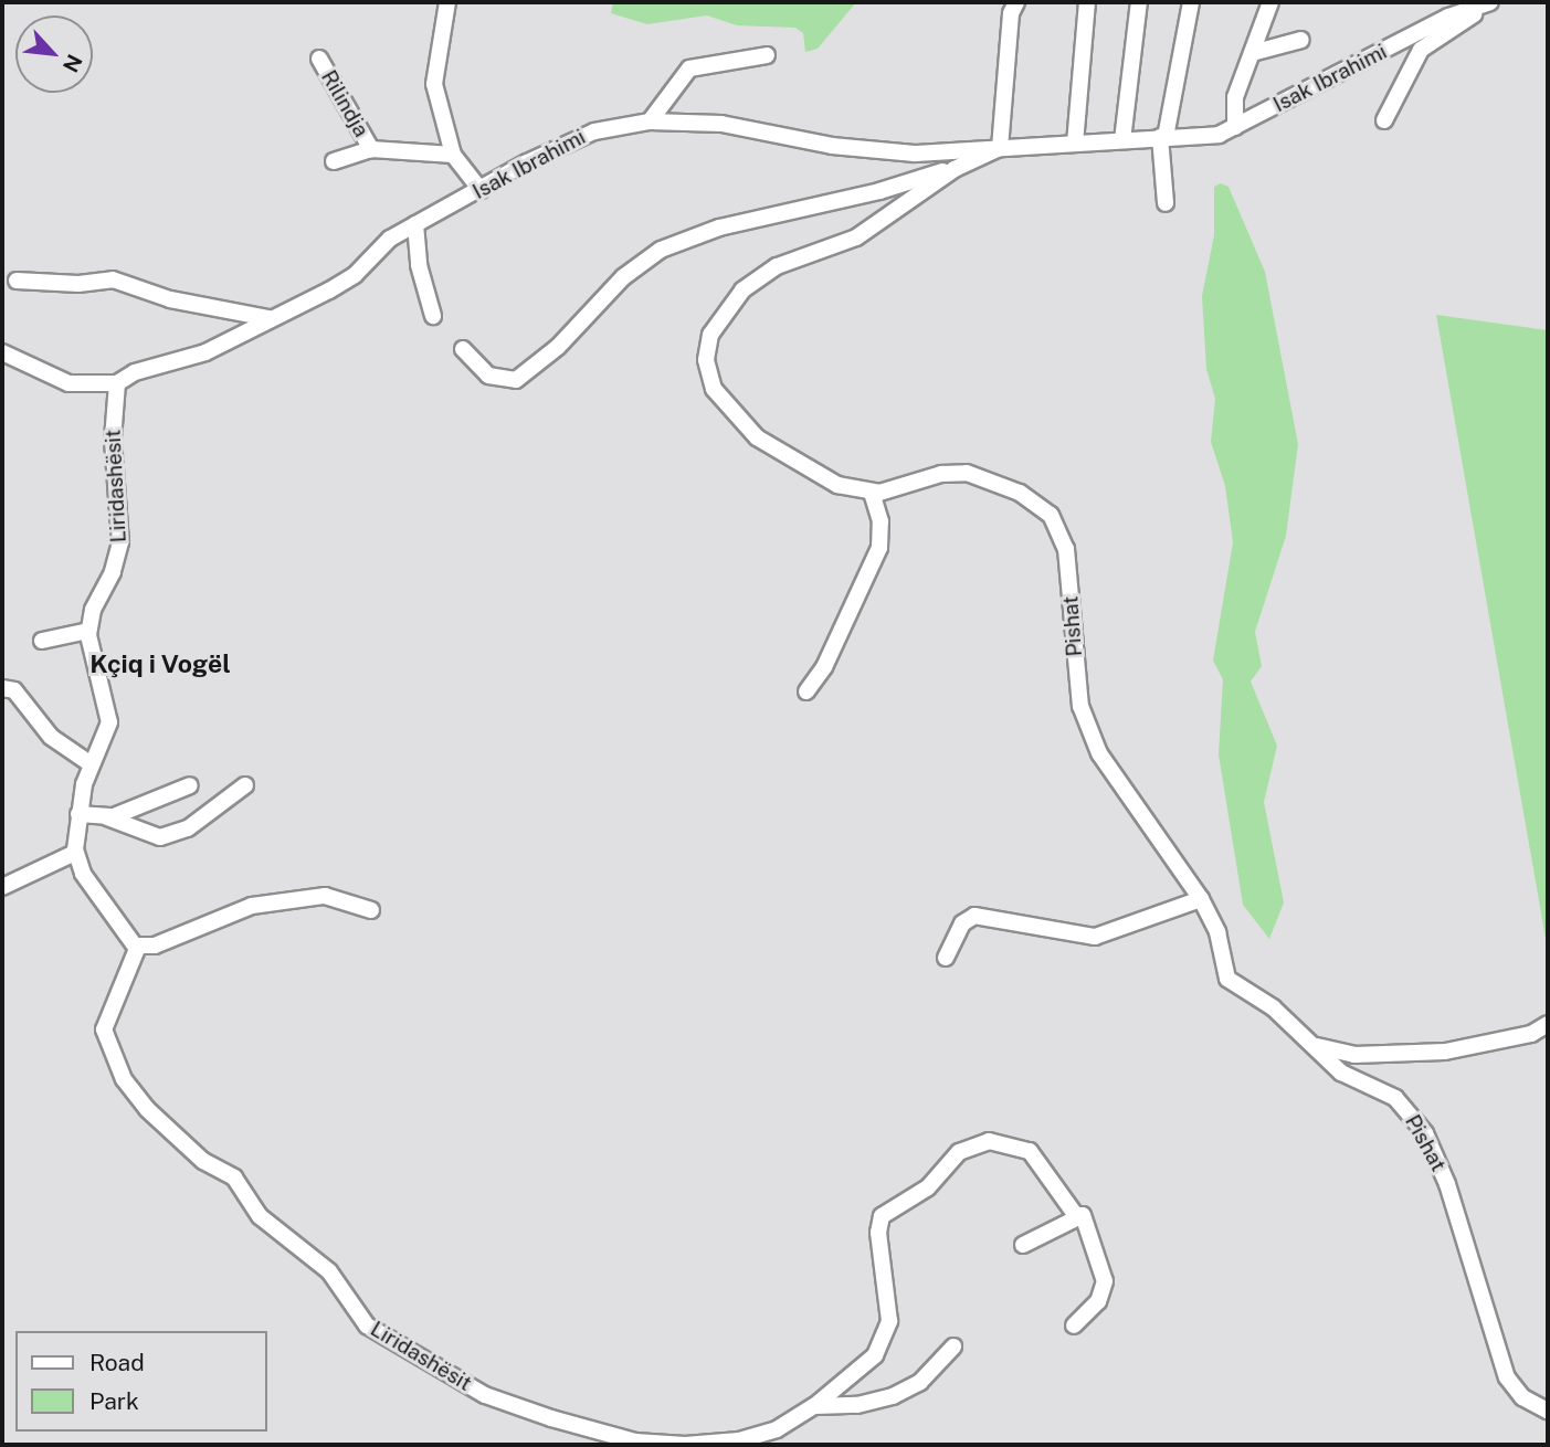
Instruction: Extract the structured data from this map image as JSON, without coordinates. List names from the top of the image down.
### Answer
{
  "streets": {
    "street": [
      "Isak Ibrahimi",
      "Rilindja",
      "Liridashësit",
      "Pishat"
    ]
  },
  "crossings": [
    ["Isak Ibrahimi", "Liridashësit"],
    ["Isak Ibrahimi", "Pishat"]
  ],
  "districts": ["Kçiq i Vogël"],
  "legend": ["Road", "Park"],
  "north": "bottom right"
}
